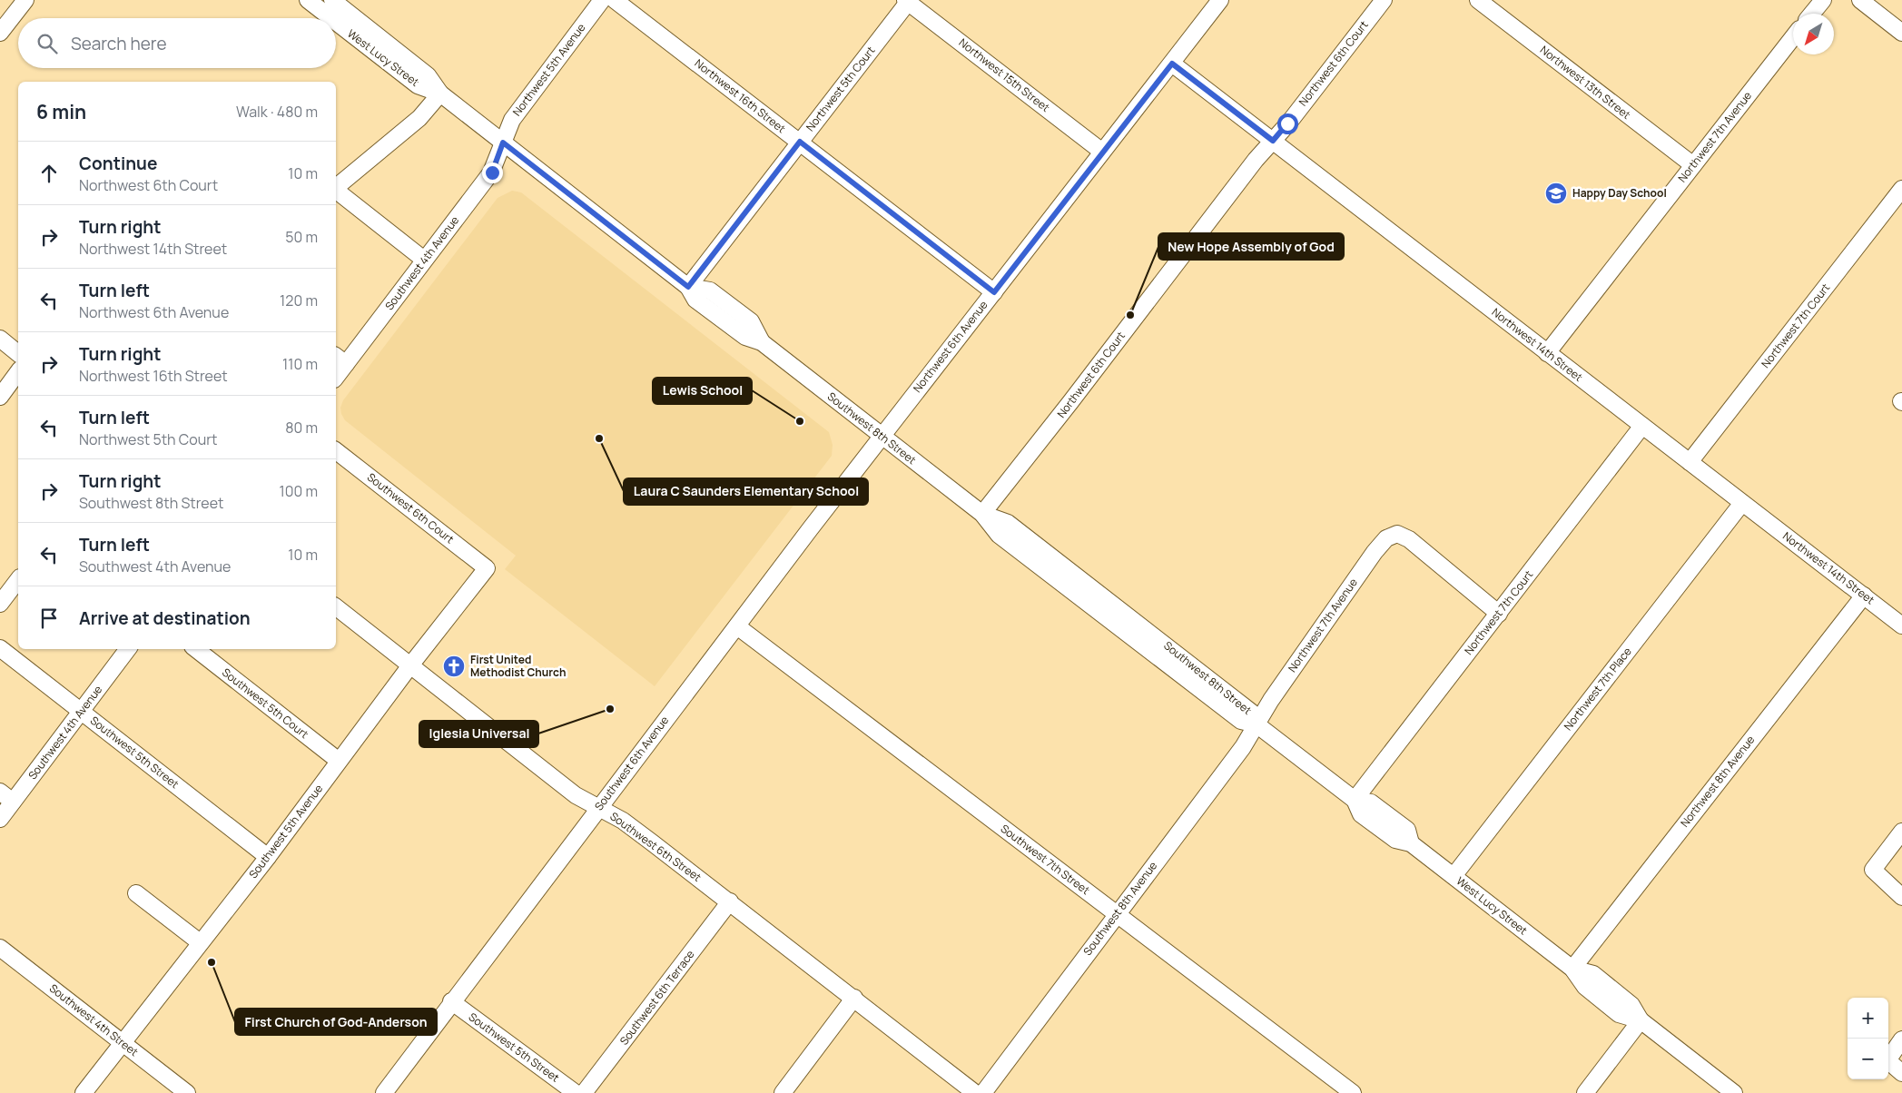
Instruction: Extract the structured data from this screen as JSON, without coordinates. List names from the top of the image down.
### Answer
{
  "streets": {
    "street": [
      "West Lucy Street",
      "Northwest 6th Court",
      "Northwest 5th Avenue",
      "Northwest 15th Street",
      "Northwest 13th Street",
      "Northwest 5th Court",
      "Northwest 16th Street",
      "Northwest 7th Avenue",
      "Southwest 4th Avenue",
      "Northwest 7th Court",
      "Northwest 14th Street",
      "Northwest 6th Avenue",
      "Southwest 8th Street",
      "Southwest 6th Court",
      "Northwest 7th Place",
      "Southwest 5th Court",
      "Southwest 5th Street",
      "Southwest 6th Avenue",
      "Northwest 8th Avenue",
      "Southwest 5th Avenue",
      "Southwest 6th Street",
      "Southwest 7th Street",
      "Southwest 8th Avenue",
      "Southwest 6th Terrace",
      "Southwest 4th Street"
    ]
  },
  "crossings": [
    ["West Lucy Street", "Northwest 5th Avenue"],
    ["West Lucy Street", "Northwest 7th Avenue"],
    ["West Lucy Street", "Southwest 4th Avenue"],
    ["West Lucy Street", "Northwest 7th Court"],
    ["West Lucy Street", "Southwest 8th Street"],
    ["West Lucy Street", "Northwest 7th Place"],
    ["West Lucy Street", "Northwest 8th Avenue"],
    ["West Lucy Street", "Southwest 8th Avenue"],
    ["Northwest 6th Court", "Northwest 14th Street"],
    ["Northwest 6th Court", "Southwest 8th Street"],
    ["Northwest 5th Avenue", "Southwest 4th Avenue"],
    ["Northwest 5th Avenue", "Southwest 8th Street"],
    ["Northwest 15th Street", "Northwest 5th Court"],
    ["Northwest 15th Street", "Northwest 6th Avenue"],
    ["Northwest 13th Street", "Northwest 7th Avenue"],
    ["Northwest 5th Court", "Northwest 16th Street"],
    ["Northwest 5th Court", "Southwest 8th Street"],
    ["Northwest 16th Street", "Northwest 6th Avenue"],
    ["Northwest 7th Avenue", "Northwest 7th Court"],
    ["Northwest 7th Avenue", "Northwest 14th Street"],
    ["Northwest 7th Avenue", "Southwest 8th Street"],
    ["Northwest 7th Avenue", "Southwest 8th Avenue"],
    ["Southwest 4th Avenue", "Southwest 8th Street"],
    ["Southwest 4th Avenue", "Southwest 5th Street"],
    ["Northwest 7th Court", "Northwest 14th Street"],
    ["Northwest 14th Street", "Northwest 6th Avenue"],
    ["Northwest 14th Street", "Northwest 7th Place"],
    ["Northwest 14th Street", "Northwest 8th Avenue"],
    ["Northwest 6th Avenue", "Southwest 8th Street"],
    ["Northwest 6th Avenue", "Southwest 6th Avenue"],
    ["Southwest 8th Street", "Southwest 6th Avenue"],
    ["Southwest 8th Street", "Southwest 8th Avenue"],
    ["Southwest 6th Court", "Southwest 5th Avenue"],
    ["Southwest 5th Court", "Southwest 5th Avenue"],
    ["Southwest 5th Street", "Southwest 6th Avenue"],
    ["Southwest 5th Street", "Southwest 5th Avenue"],
    ["Southwest 6th Avenue", "Southwest 6th Street"],
    ["Southwest 6th Avenue", "Southwest 7th Street"],
    ["Southwest 5th Avenue", "Southwest 6th Street"],
    ["Southwest 5th Avenue", "Southwest 4th Street"],
    ["Southwest 6th Street", "Southwest 6th Terrace"],
    ["Southwest 7th Street", "Southwest 8th Avenue"]
  ],
  "places": {
    "school or university": ["Happy Day School"],
    "other": [
      "New Hope Assembly of God",
      "Lewis School",
      "Laura C Saunders Elementary School",
      "Iglesia Universal",
      "First Church of God-Anderson"
    ],
    "church": ["First United Methodist Church"]
  },
  "north": "bottom left",
  "page": {
    "search": "Search here",
    "heading": ["6 min", "Walk · 480 m"],
    "list": [
      ["Continue", "Northwest 6th Court", "10 m"],
      ["Turn right", "Northwest 14th Street", "50 m"],
      ["Turn left", "Northwest 6th Avenue", "120 m"],
      ["Turn right", "Northwest 16th Street", "110 m"],
      ["Turn left", "Northwest 5th Court", "80 m"],
      ["Turn right", "Southwest 8th Street", "100 m"],
      ["Turn left", "Southwest 4th Avenue", "10 m"],
      "Arrive at destination"
    ],
    "map_buttons": ["+", "−"]
  }
}
